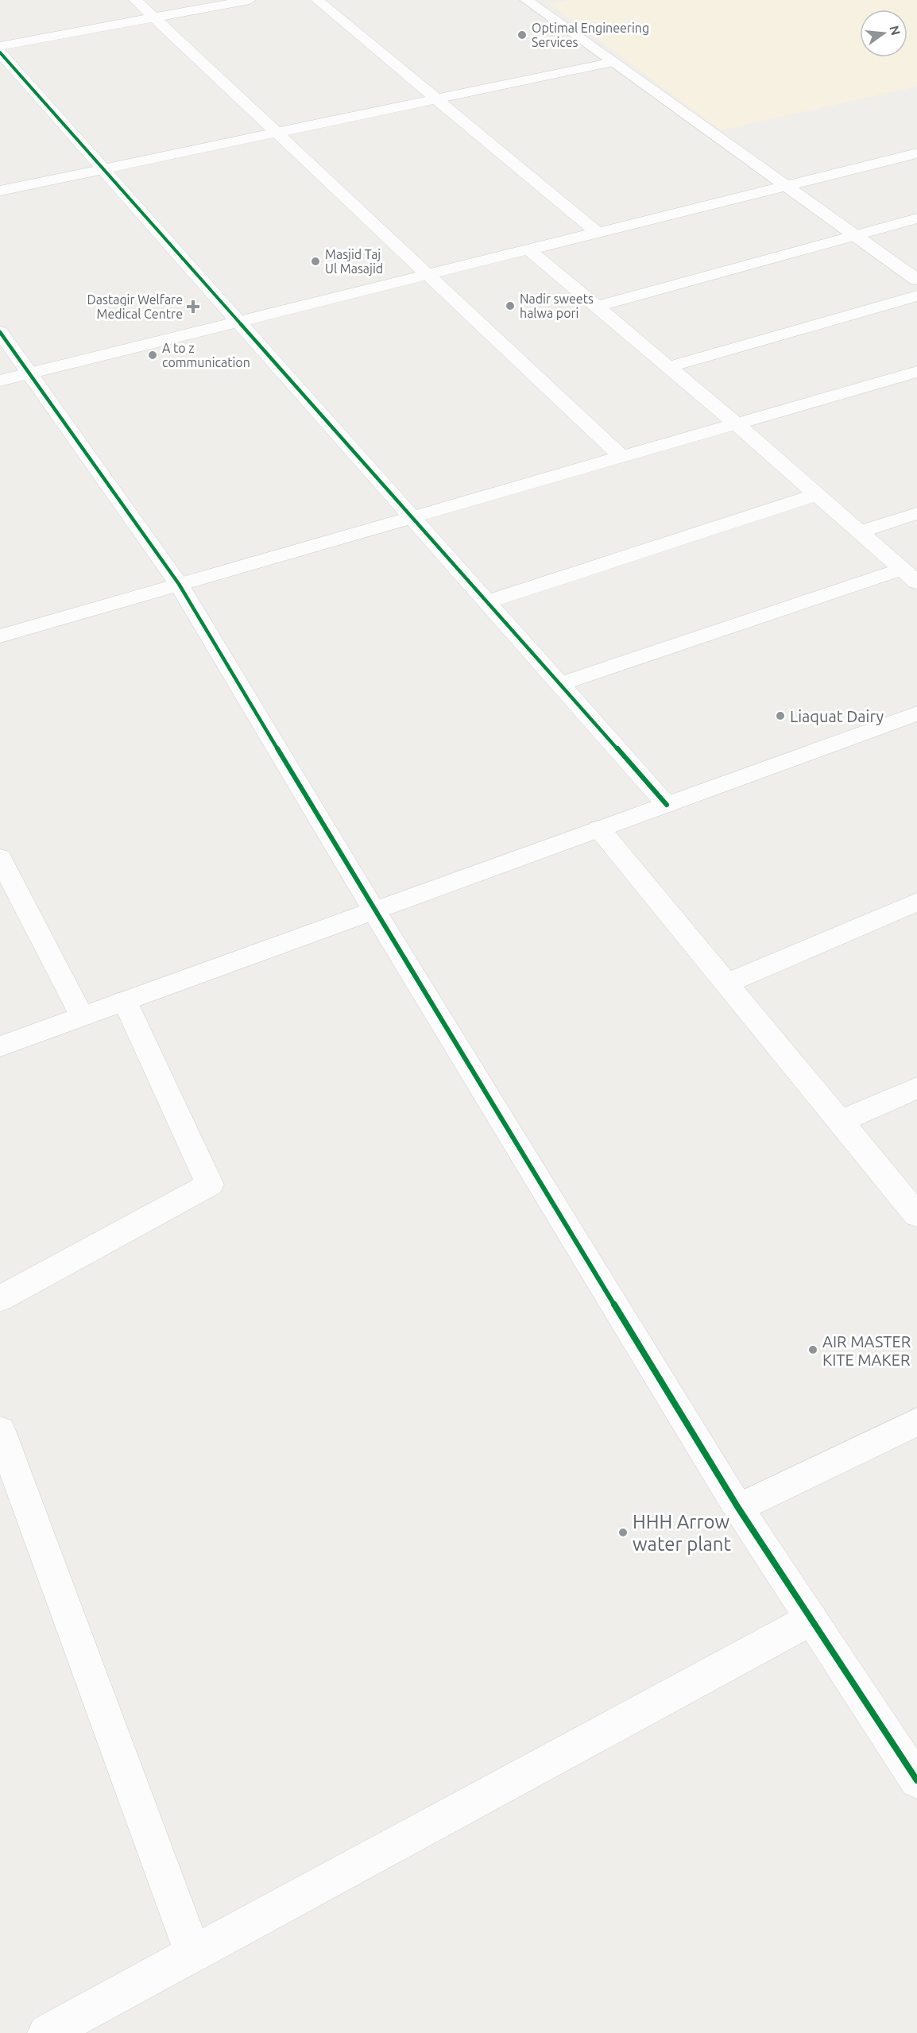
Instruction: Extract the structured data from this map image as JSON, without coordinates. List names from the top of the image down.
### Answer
{
  "places": {
    "other": [
      "Optimal Engineering Services",
      "Masjid Taj Ul Masajid",
      "Nadir sweets halwa pori",
      "A to z communication",
      "Liaquat Dairy",
      "AIR MASTER KITE MAKER",
      "HHH Arrow water plant"
    ],
    "health": ["Dastagir Welfare Medical Centre"]
  },
  "north": "right"
}
